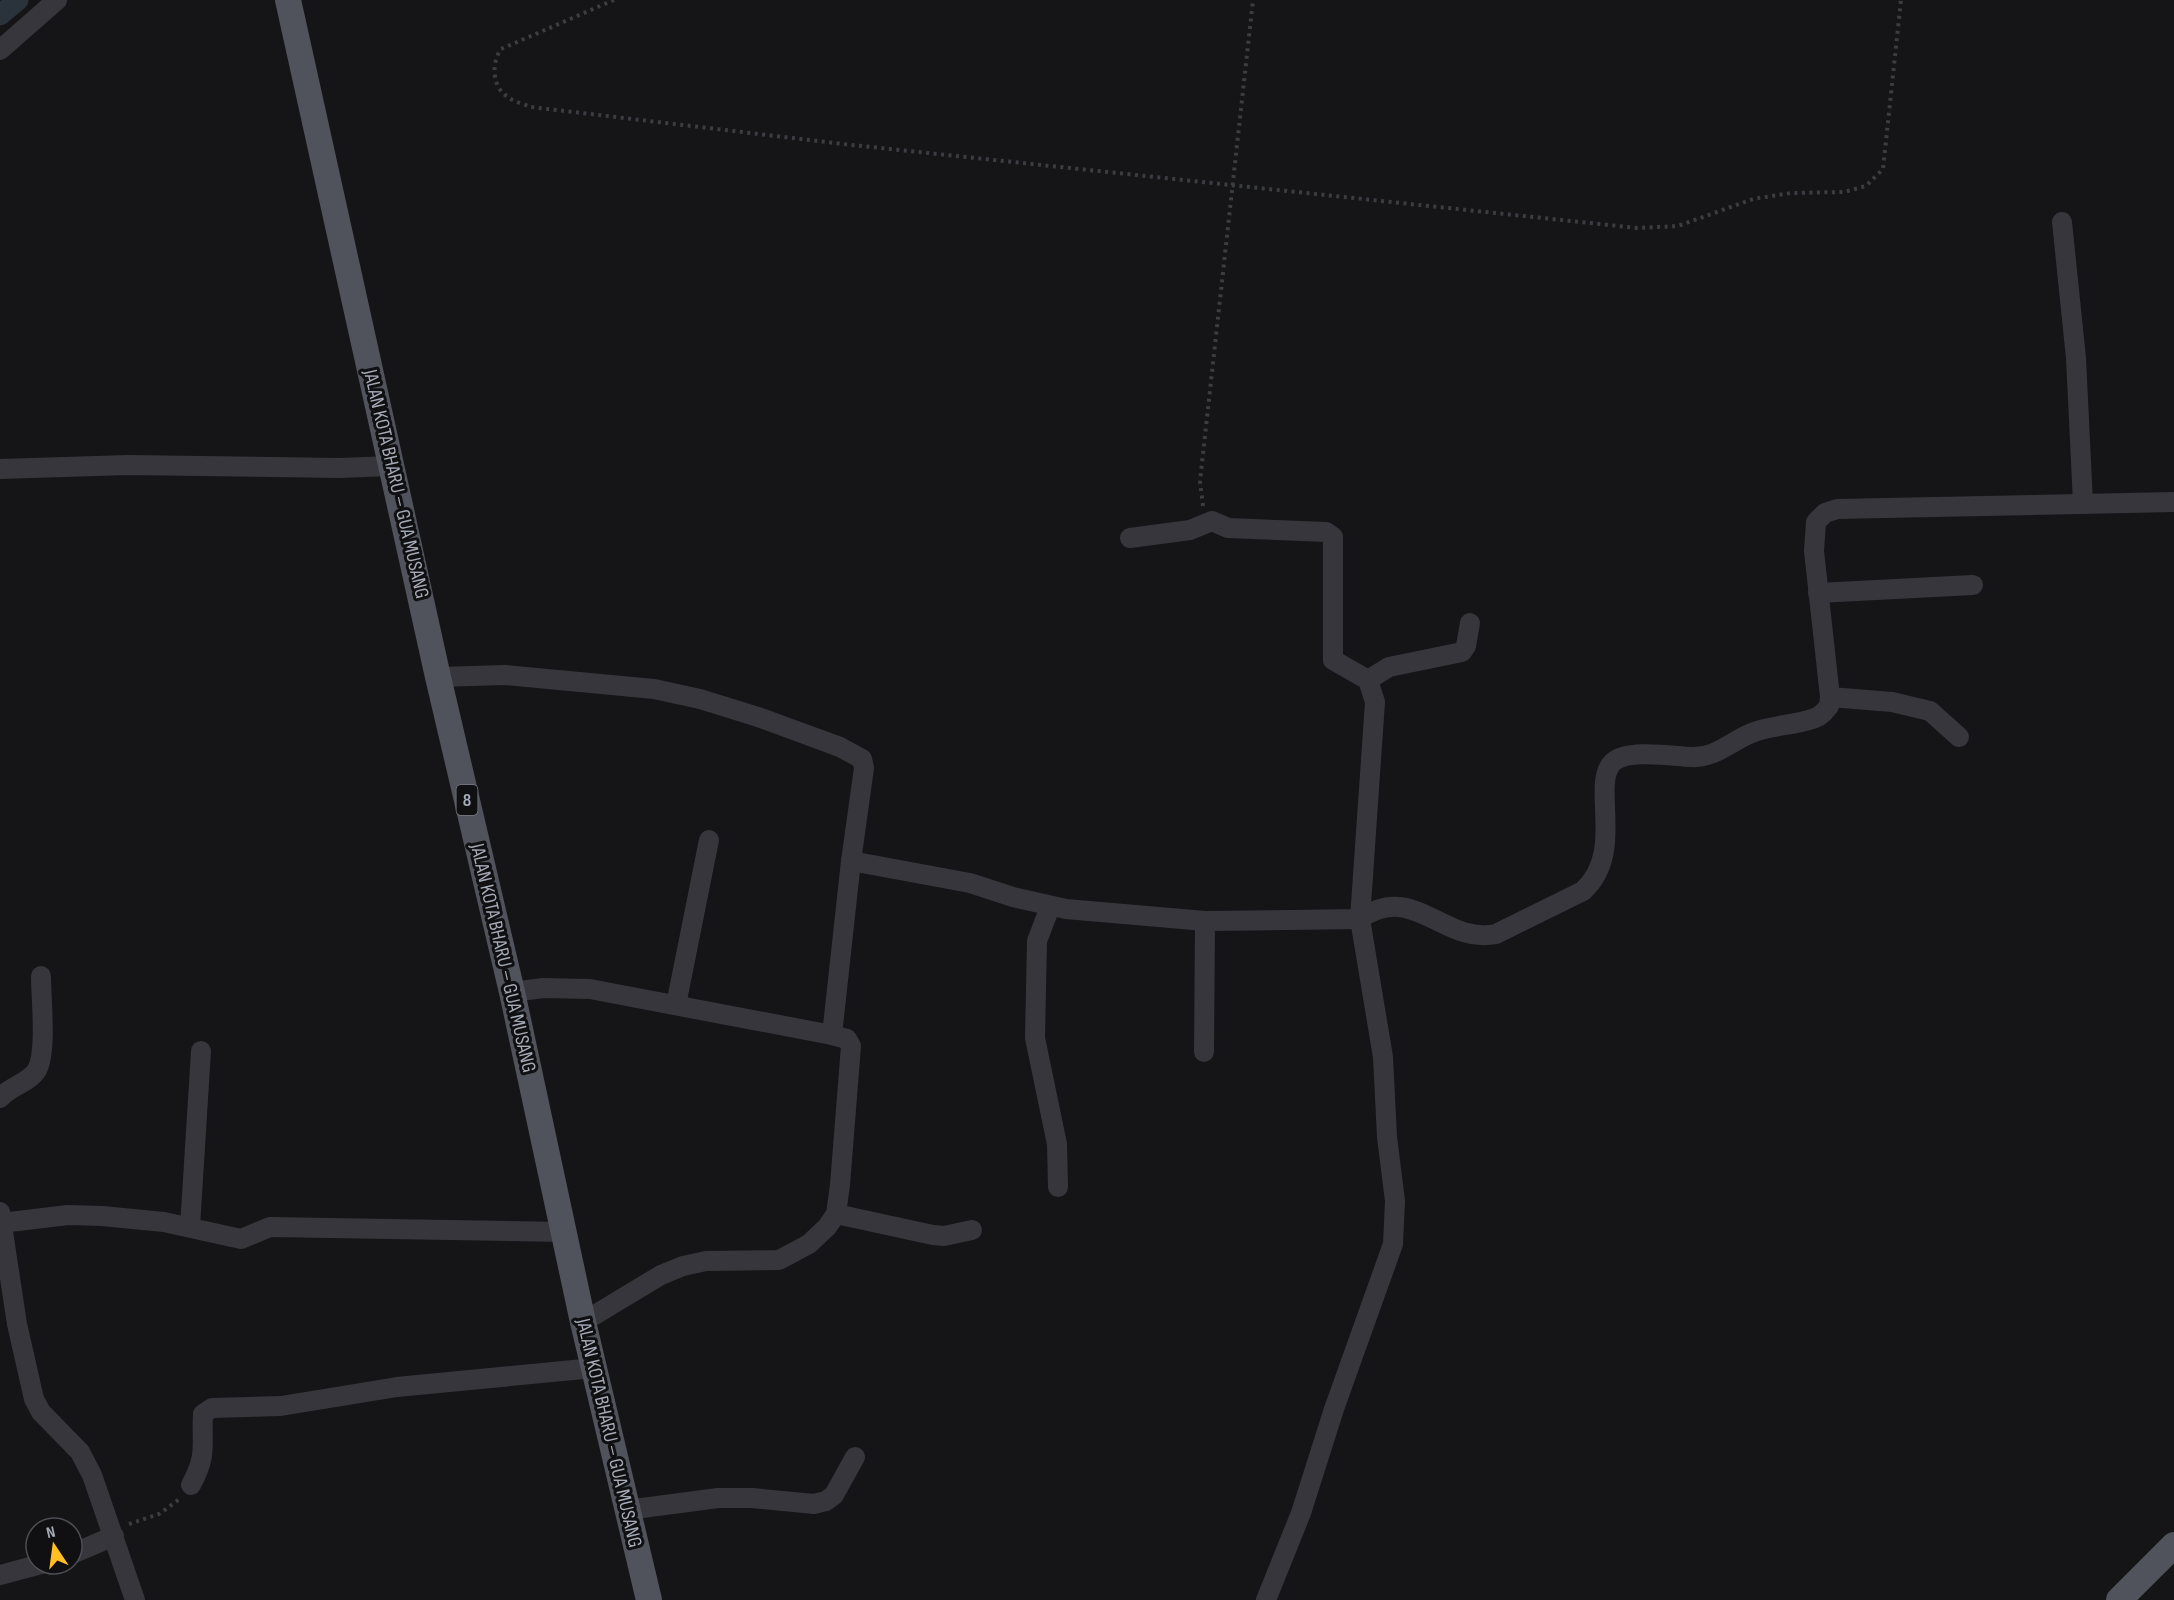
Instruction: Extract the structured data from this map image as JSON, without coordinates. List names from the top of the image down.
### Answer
{
  "streets": {
    "main road": ["JALAN KOTA BHARU – GUA MUSANG", "8"]
  },
  "north": "top"
}
